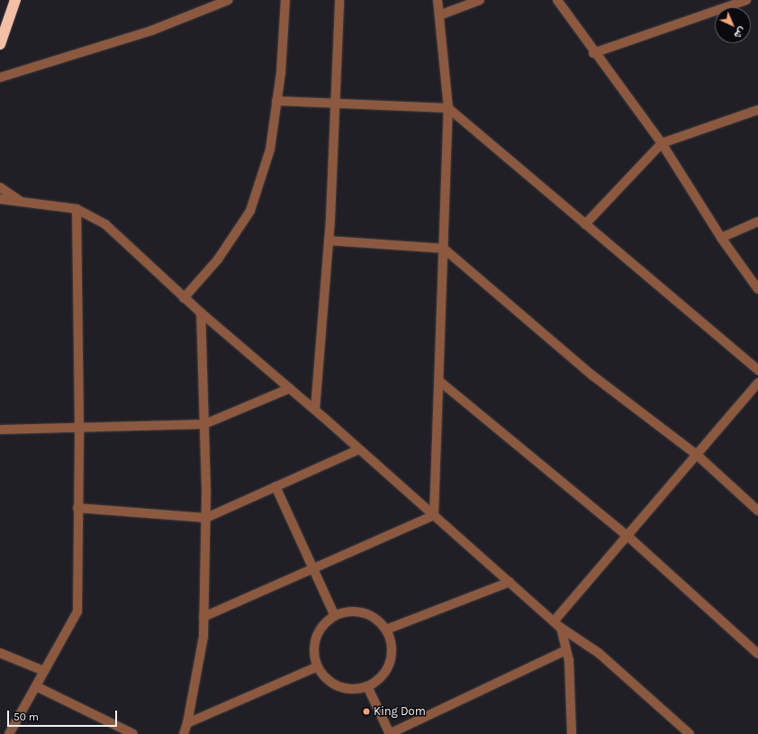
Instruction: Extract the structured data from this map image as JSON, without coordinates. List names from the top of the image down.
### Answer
{
  "places": ["King Dom"],
  "scale_bar": "50 m",
  "north": "bottom right"
}
